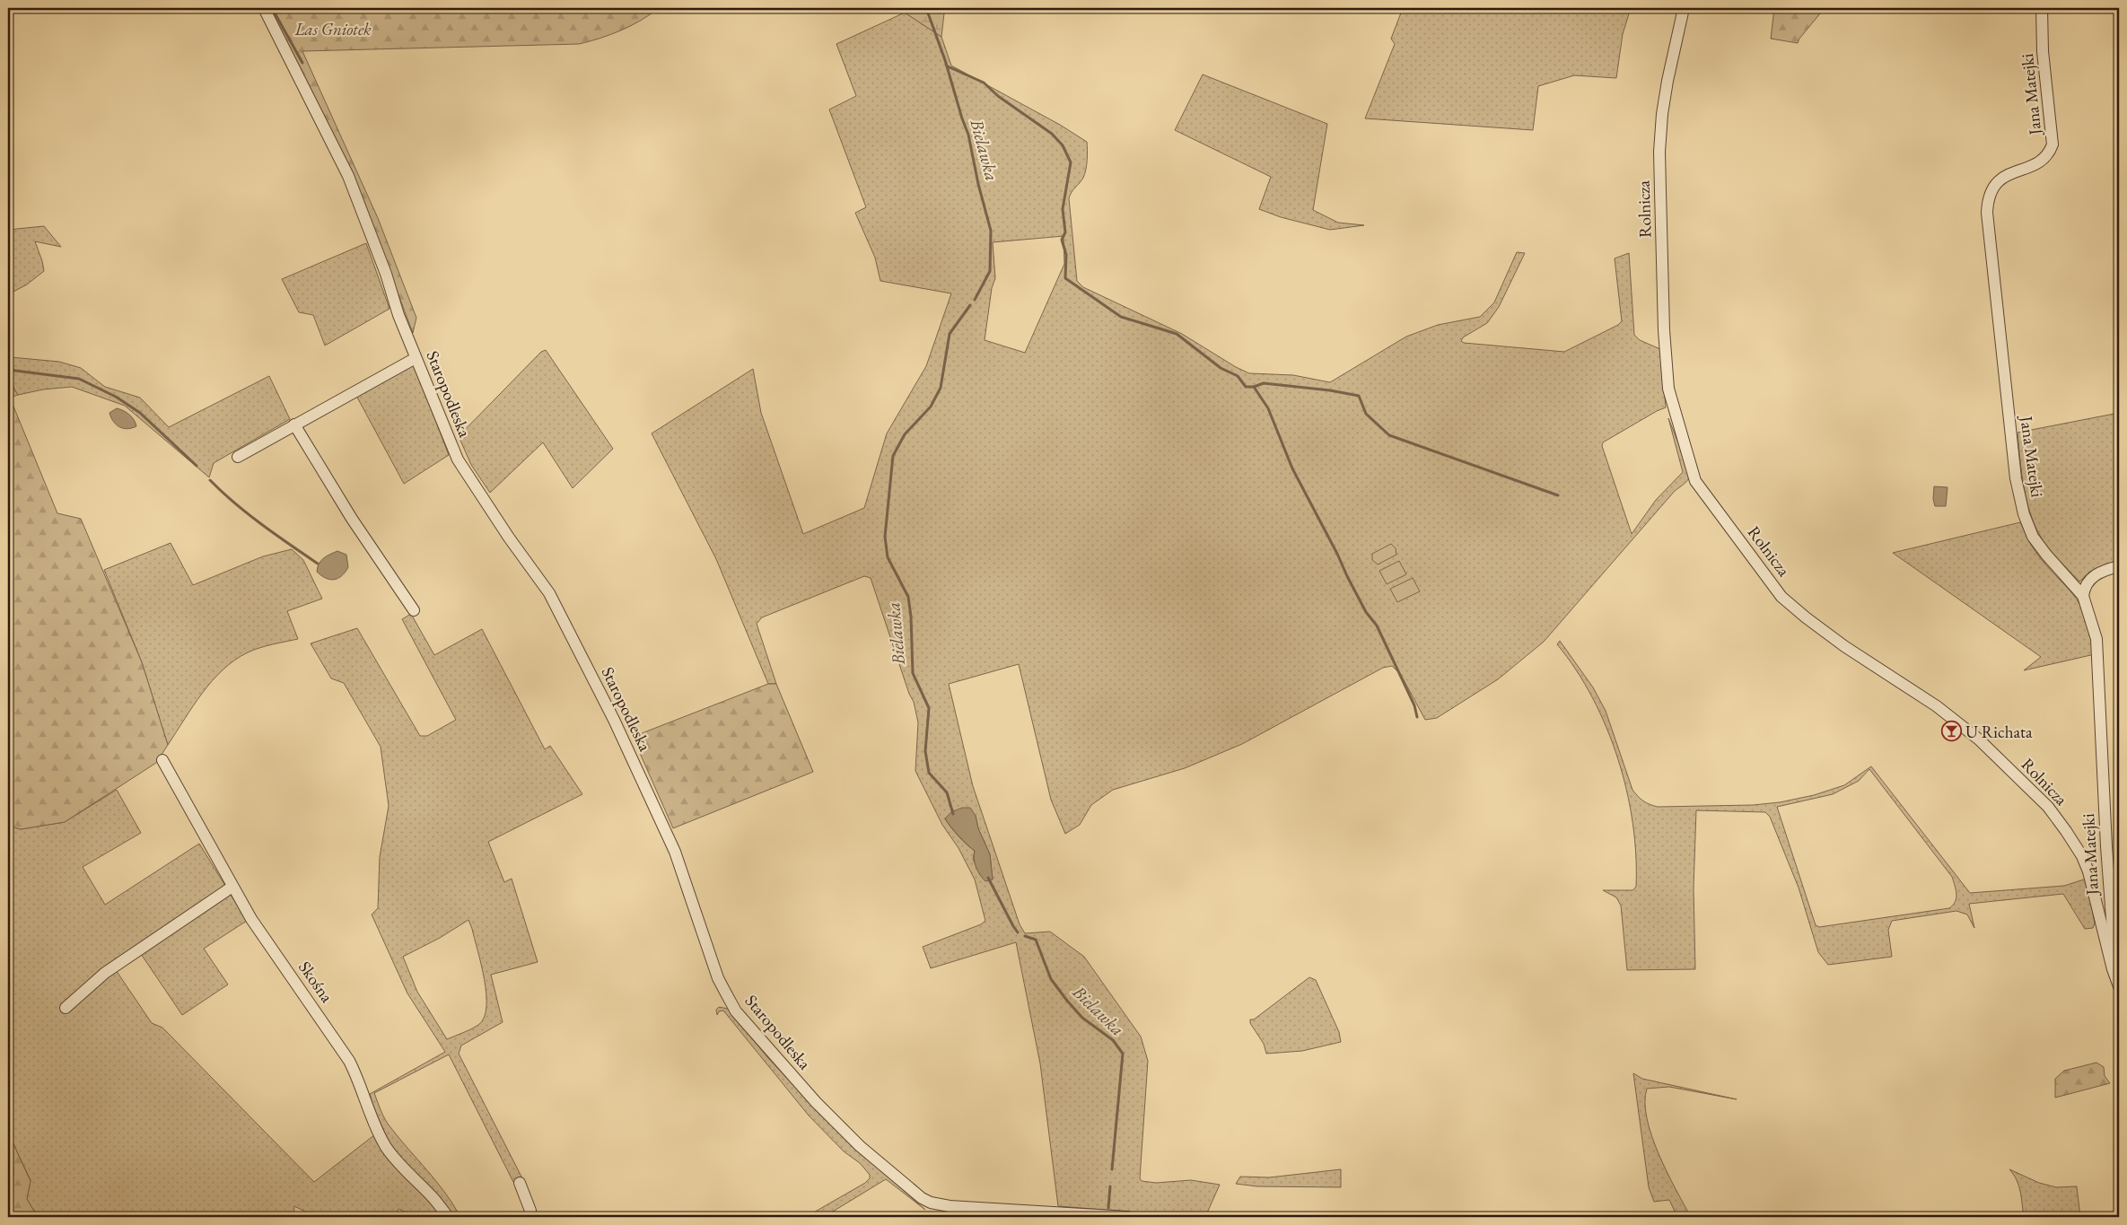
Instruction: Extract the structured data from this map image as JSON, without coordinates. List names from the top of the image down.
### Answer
{
  "streets": {
    "street": [
      "Jana Matejki",
      "Rolnicza",
      "Staropodleska",
      "Skośna"
    ]
  },
  "crossings": [
    ["Jana Matejki", "Rolnicza"]
  ],
  "water": ["Bielawka"],
  "parks": ["Las Gniotek"],
  "places": {
    "bar": ["U Richata"]
  }
}
